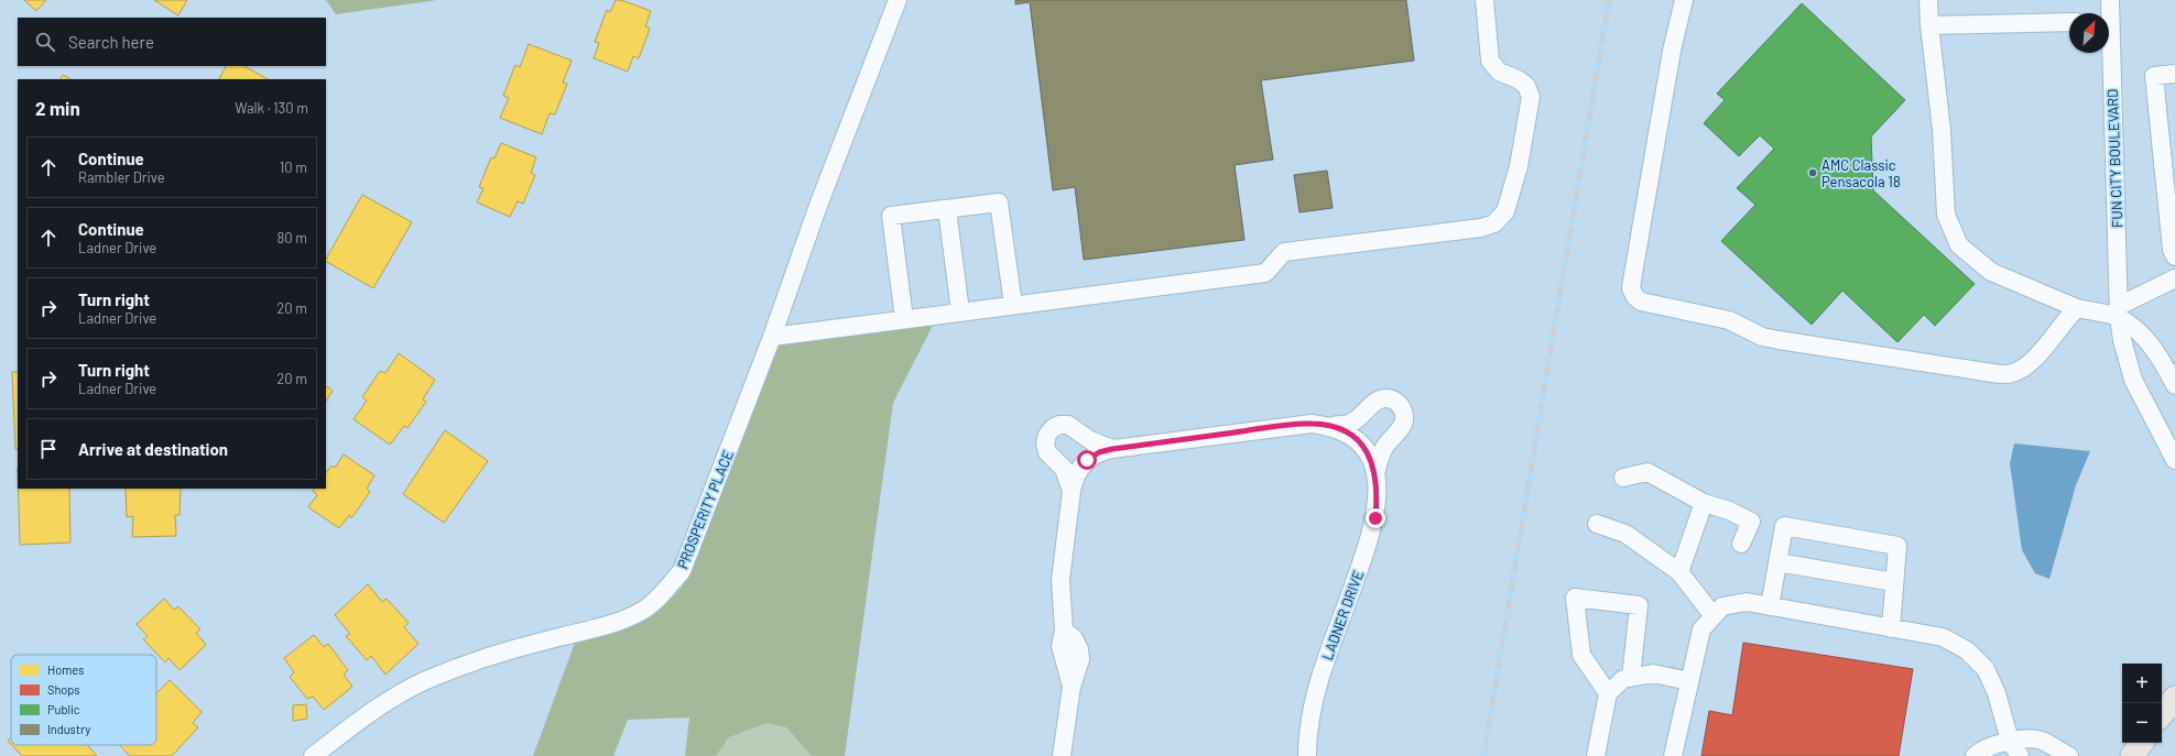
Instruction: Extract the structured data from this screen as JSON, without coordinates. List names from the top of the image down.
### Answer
{
  "streets": {
    "street": ["FUN CITY BOULEVARD", "PROSPERITY PLACE", "LADNER DRIVE"]
  },
  "places": ["AMC Classic Pensacola 18"],
  "legend": [
    "Homes",
    "Shops",
    "Public",
    "Industry"
  ],
  "north": "top right",
  "page": {
    "search": "Search here",
    "heading": ["2 min", "Walk · 130 m"],
    "list": [
      ["Continue", "Rambler Drive", "10 m"],
      ["Continue", "Ladner Drive", "80 m"],
      ["Turn right", "Ladner Drive", "20 m"],
      ["Turn right", "Ladner Drive", "20 m"],
      "Arrive at destination"
    ],
    "map_buttons": ["+", "−"]
  }
}
